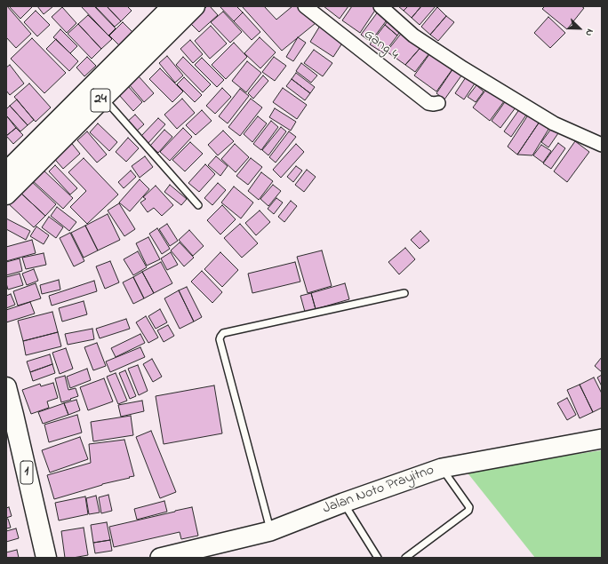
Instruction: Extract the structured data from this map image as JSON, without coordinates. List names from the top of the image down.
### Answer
{
  "streets": {
    "highway": ["24", "1"],
    "street": ["Gang 4", "Jalan Noto Prayitno"]
  },
  "north": "bottom right"
}
